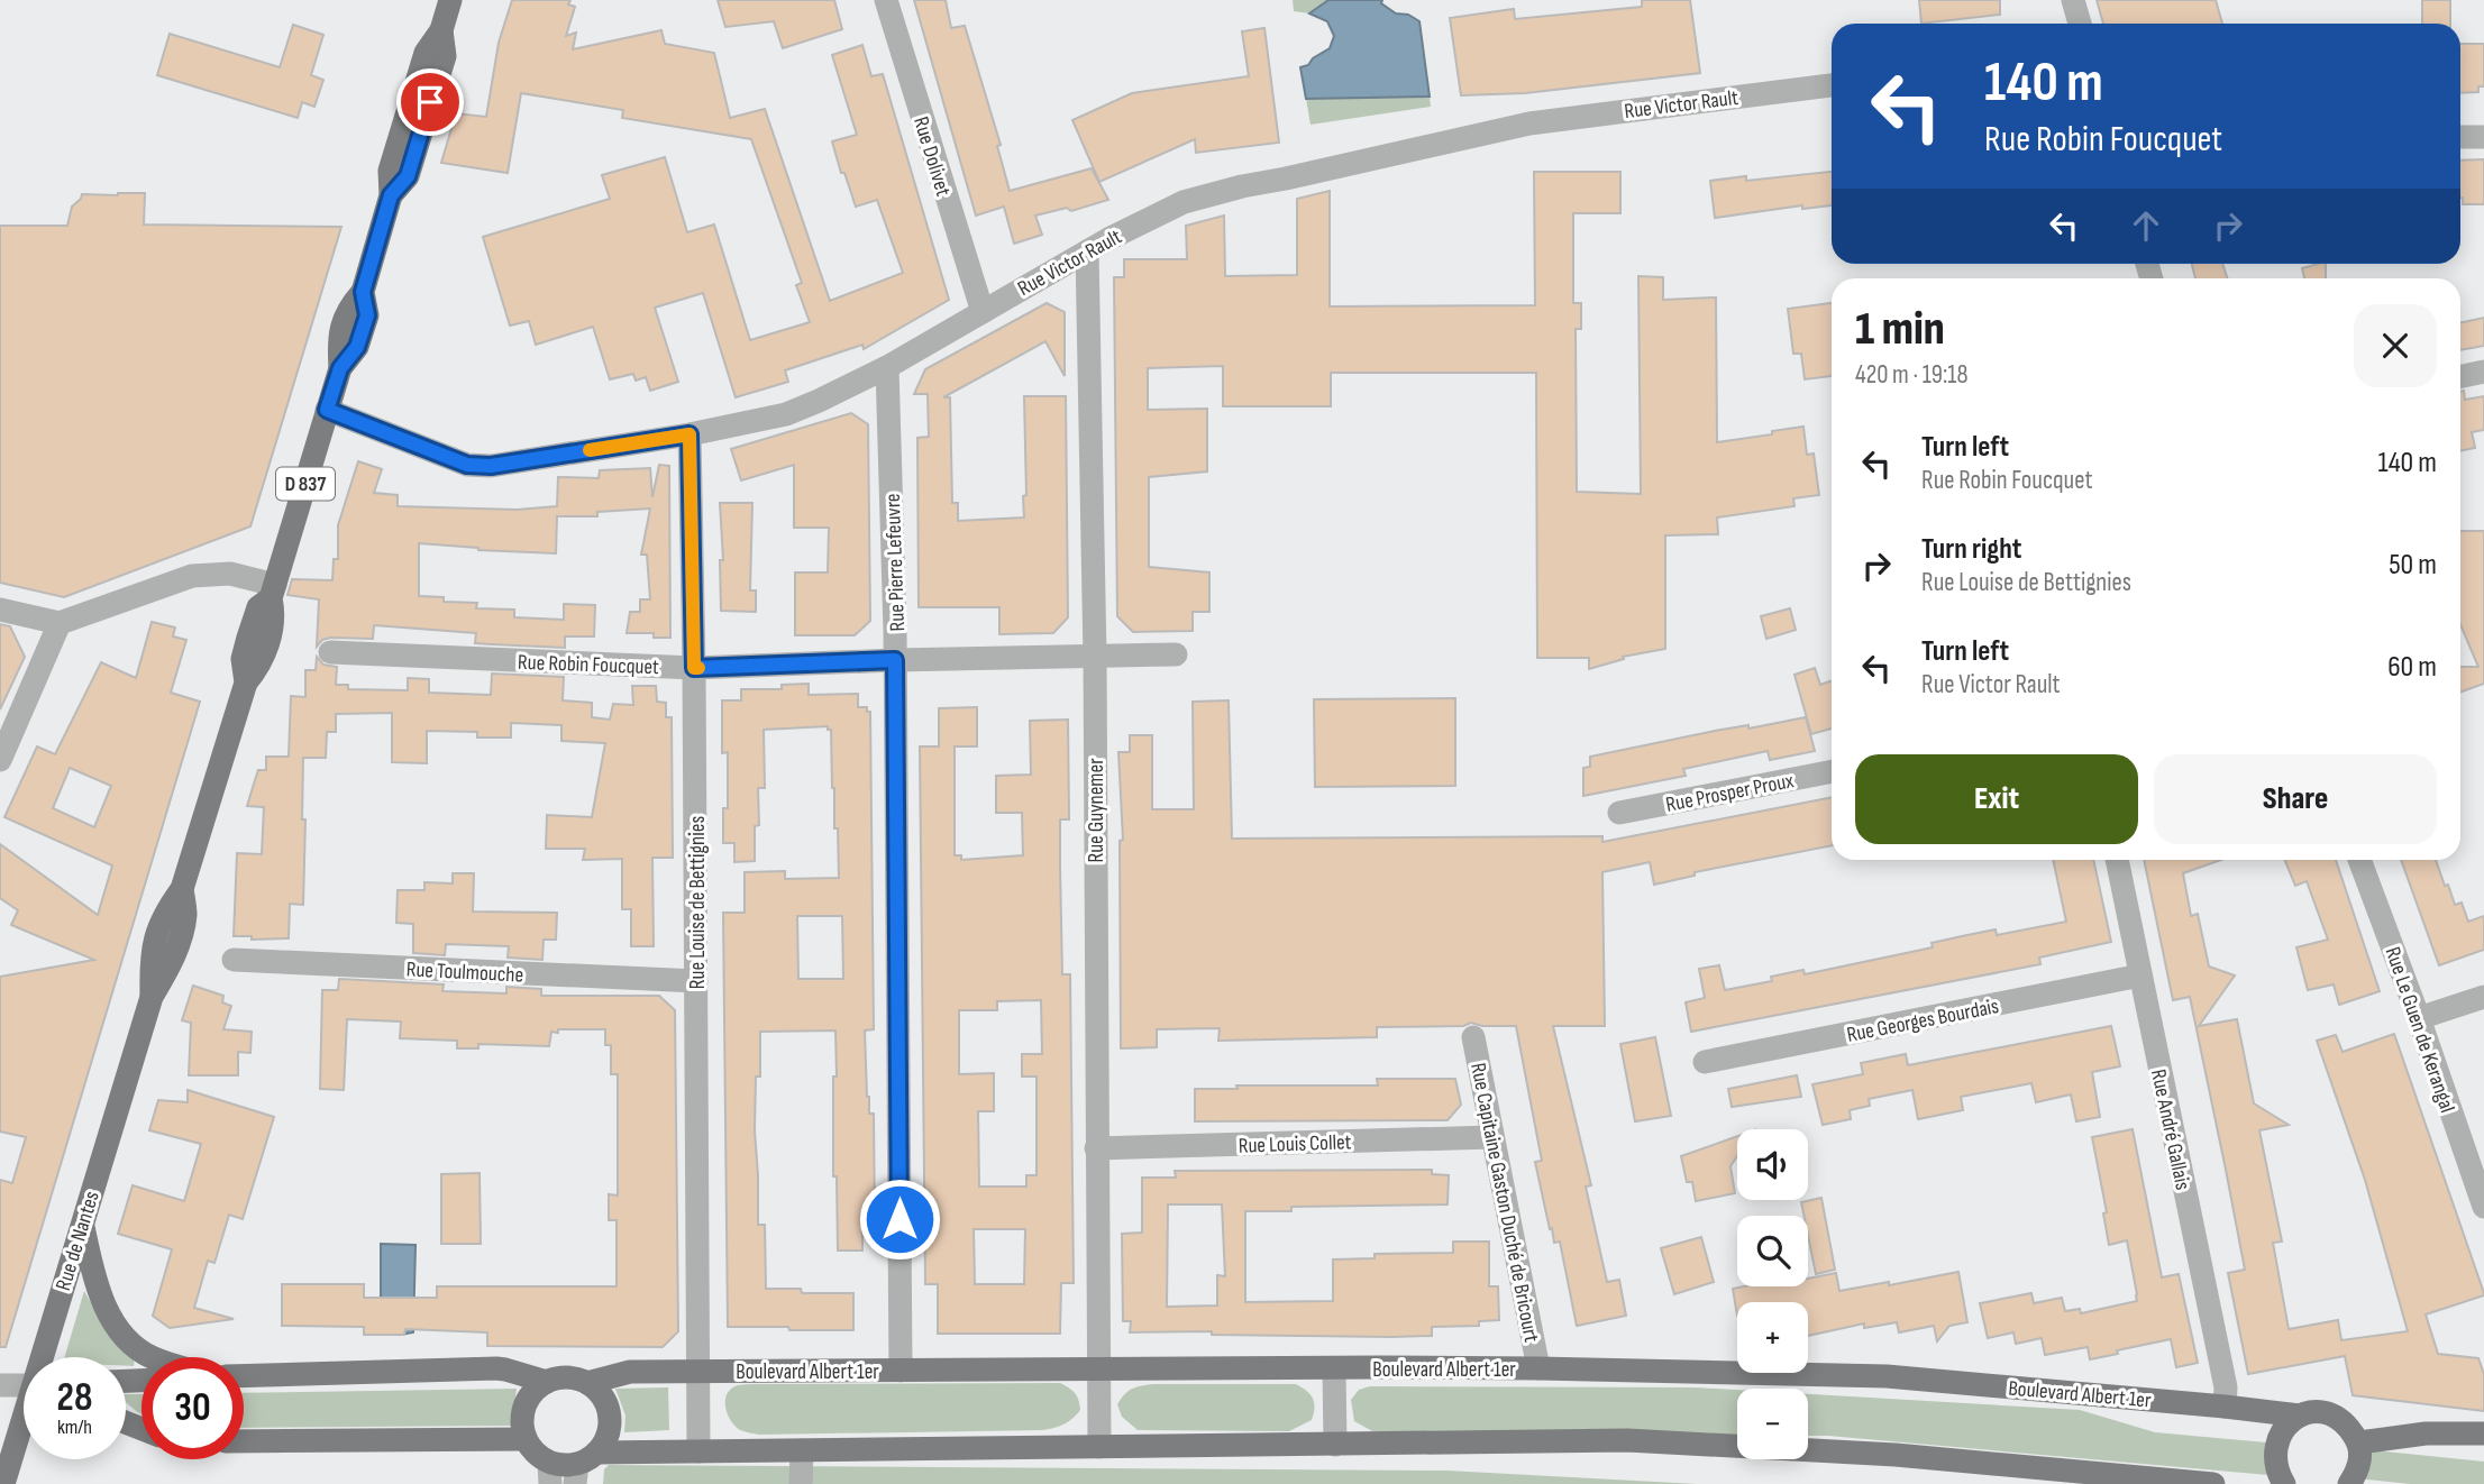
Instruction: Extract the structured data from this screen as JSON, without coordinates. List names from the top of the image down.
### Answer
{
  "streets": {
    "main road": ["D 837", "Rue de Nantes", "Boulevard Albert 1er"],
    "street": [
      "Rue Victor Rault",
      "Rue Dolivet",
      "Rue Pierre Lefeuvre",
      "Rue Robin Foucquet",
      "Rue Prosper Proux",
      "Rue Guynemer",
      "Rue Louise de Bettignies",
      "Rue Toulmouche",
      "Rue Georges Bourdais",
      "Rue Le Guen de Kerangal",
      "Rue André Gallais",
      "Rue Louis Collet",
      "Rue Capitaine Gaston Duché de Bricourt"
    ]
  },
  "crossings": [
    ["Rue Victor Rault", "Rue Dolivet"],
    ["Rue Victor Rault", "Rue Pierre Lefeuvre"],
    ["Rue Victor Rault", "Rue Guynemer"],
    ["Rue Victor Rault", "Rue Louise de Bettignies"],
    ["Rue Victor Rault", "Rue de Nantes"],
    ["Rue Pierre Lefeuvre", "Rue Robin Foucquet"],
    ["Rue Pierre Lefeuvre", "Boulevard Albert 1er"],
    ["Rue Robin Foucquet", "Rue Guynemer"],
    ["Rue Robin Foucquet", "Rue Louise de Bettignies"],
    ["Rue Guynemer", "Rue Louis Collet"],
    ["Rue Guynemer", "Boulevard Albert 1er"],
    ["Rue Louise de Bettignies", "Rue Toulmouche"],
    ["Rue Louise de Bettignies", "Boulevard Albert 1er"],
    ["Rue Georges Bourdais", "Rue André Gallais"],
    ["Rue André Gallais", "Boulevard Albert 1er"],
    ["Rue Louis Collet", "Rue Capitaine Gaston Duché de Bricourt"],
    ["Rue Capitaine Gaston Duché de Bricourt", "Boulevard Albert 1er"]
  ],
  "page": {
    "turn": ["140 m", "Rue Robin Foucquet"],
    "heading": ["1 min", "420 m · 19:18"],
    "list": [
      {
        "name": "Turn left",
        "note": "Rue Robin Foucquet",
        "value": "140 m"
      },
      {
        "name": "Turn right",
        "note": "Rue Louise de Bettignies",
        "value": "50 m"
      },
      {
        "name": "Turn left",
        "note": "Rue Victor Rault",
        "value": "60 m"
      }
    ],
    "buttons": ["Exit", "Share"],
    "map_buttons": ["+", "−"],
    "speed": "28 km/h",
    "limit": "30"
  }
}
